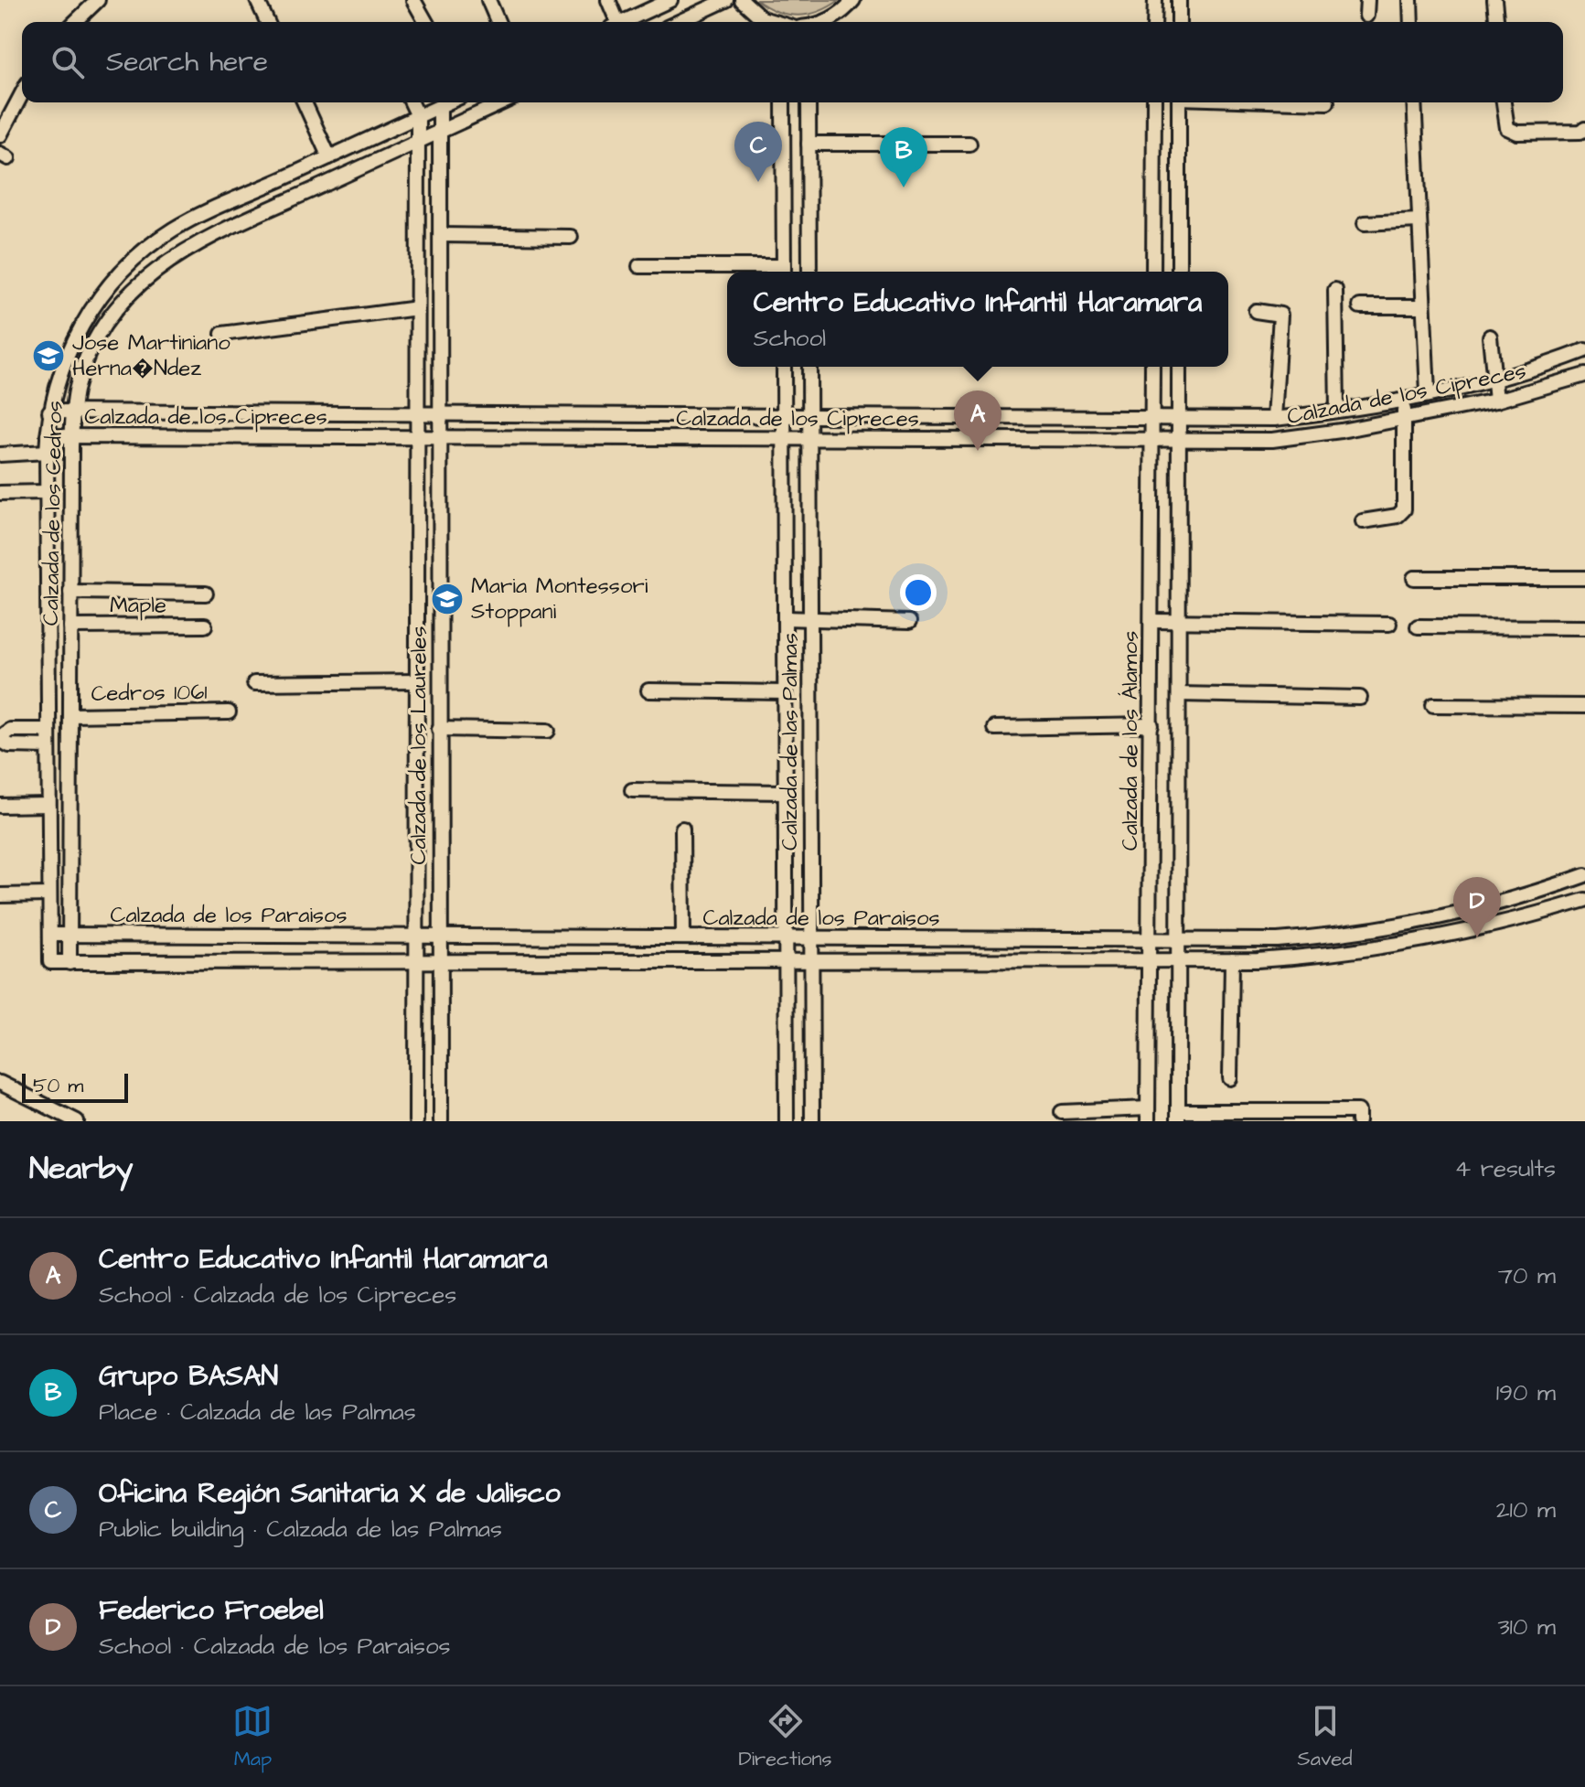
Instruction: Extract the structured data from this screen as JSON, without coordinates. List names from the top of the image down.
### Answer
{
  "streets": {
    "street": [
      "Calzada de los Cipreces",
      "Calzada de los Cedros",
      "Maple",
      "Cedros 1061",
      "Calzada de los Álamos",
      "Calzada de las Palmas",
      "Calzada de los Laureles",
      "Calzada de los Paraisos"
    ]
  },
  "crossings": [
    ["Calzada de los Cipreces", "Calzada de los Cedros"],
    ["Calzada de los Cipreces", "Calzada de los Álamos"],
    ["Calzada de los Cipreces", "Calzada de las Palmas"],
    ["Calzada de los Cipreces", "Calzada de los Laureles"],
    ["Calzada de los Cedros", "Maple"],
    ["Calzada de los Cedros", "Cedros 1061"],
    ["Calzada de los Cedros", "Calzada de los Laureles"],
    ["Calzada de los Cedros", "Calzada de los Paraisos"],
    ["Calzada de los Álamos", "Calzada de los Paraisos"],
    ["Calzada de las Palmas", "Calzada de los Paraisos"],
    ["Calzada de los Laureles", "Calzada de los Paraisos"]
  ],
  "places": {
    "school or university": ["Jose Martiniano Herna�Ndez", "Maria Montessori Stoppani"]
  },
  "scale_bar": "50 m",
  "page": {
    "search": "Search here",
    "pins": [
      "C",
      "B",
      "A",
      "D"
    ],
    "popup": ["Centro Educativo Infantil Haramara", "School"],
    "scale": "50 m",
    "heading": ["Nearby", "4 results"],
    "list": [
      {
        "mark": "A",
        "name": "Centro Educativo Infantil Haramara",
        "note": "School · Calzada de los Cipreces",
        "value": "70 m"
      },
      {
        "mark": "B",
        "name": "Grupo BASAN",
        "note": "Place · Calzada de las Palmas",
        "value": "190 m"
      },
      {
        "mark": "C",
        "name": "Oficina Región Sanitaria X de Jalisco",
        "note": "Public building · Calzada de las Palmas",
        "value": "210 m"
      },
      {
        "mark": "D",
        "name": "Federico Froebel",
        "note": "School · Calzada de los Paraisos",
        "value": "310 m"
      }
    ],
    "nav": ["Map", "Directions", "Saved"]
  }
}
